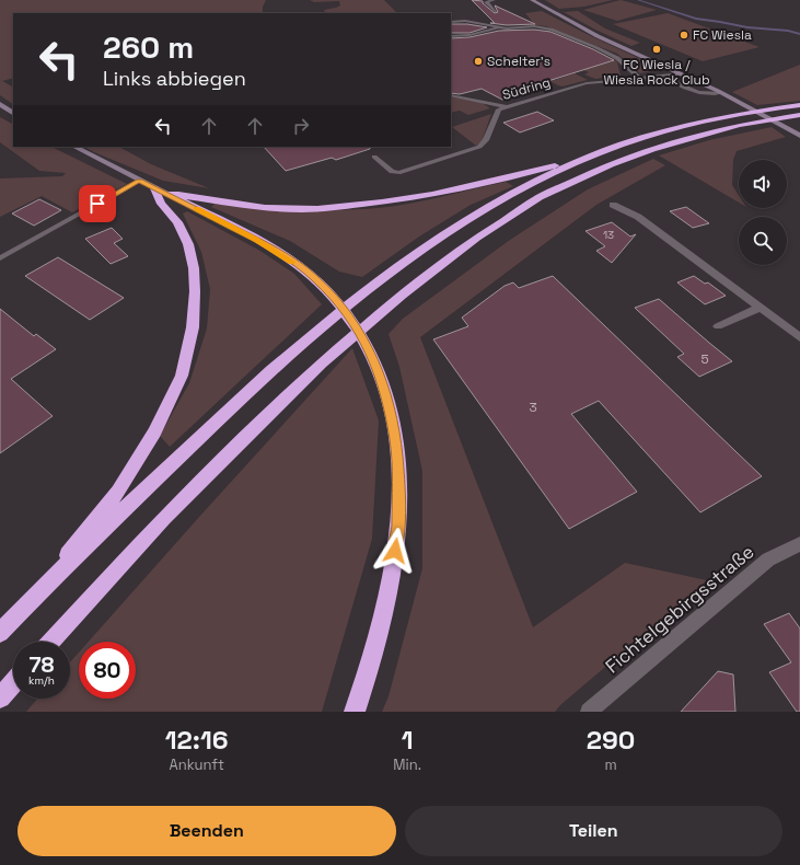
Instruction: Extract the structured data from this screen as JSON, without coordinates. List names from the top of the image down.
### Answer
{
  "streets": {
    "street": ["Fichtelgebirgsstraße"],
    "lane": ["Südring"]
  },
  "places": ["FC Wiesla", "FC Wiesla / Wiesla Rock Club", "Schelter's"],
  "house_numbers": ["13", "5", "3"],
  "page": {
    "turn": ["260 m", "Links abbiegen"],
    "speed": "78 km/h",
    "limit": "80",
    "eta": [
      "12:16",
      "Ankunft",
      "1",
      "Min.",
      "290",
      "m"
    ],
    "buttons": ["Beenden", "Teilen"]
  }
}
